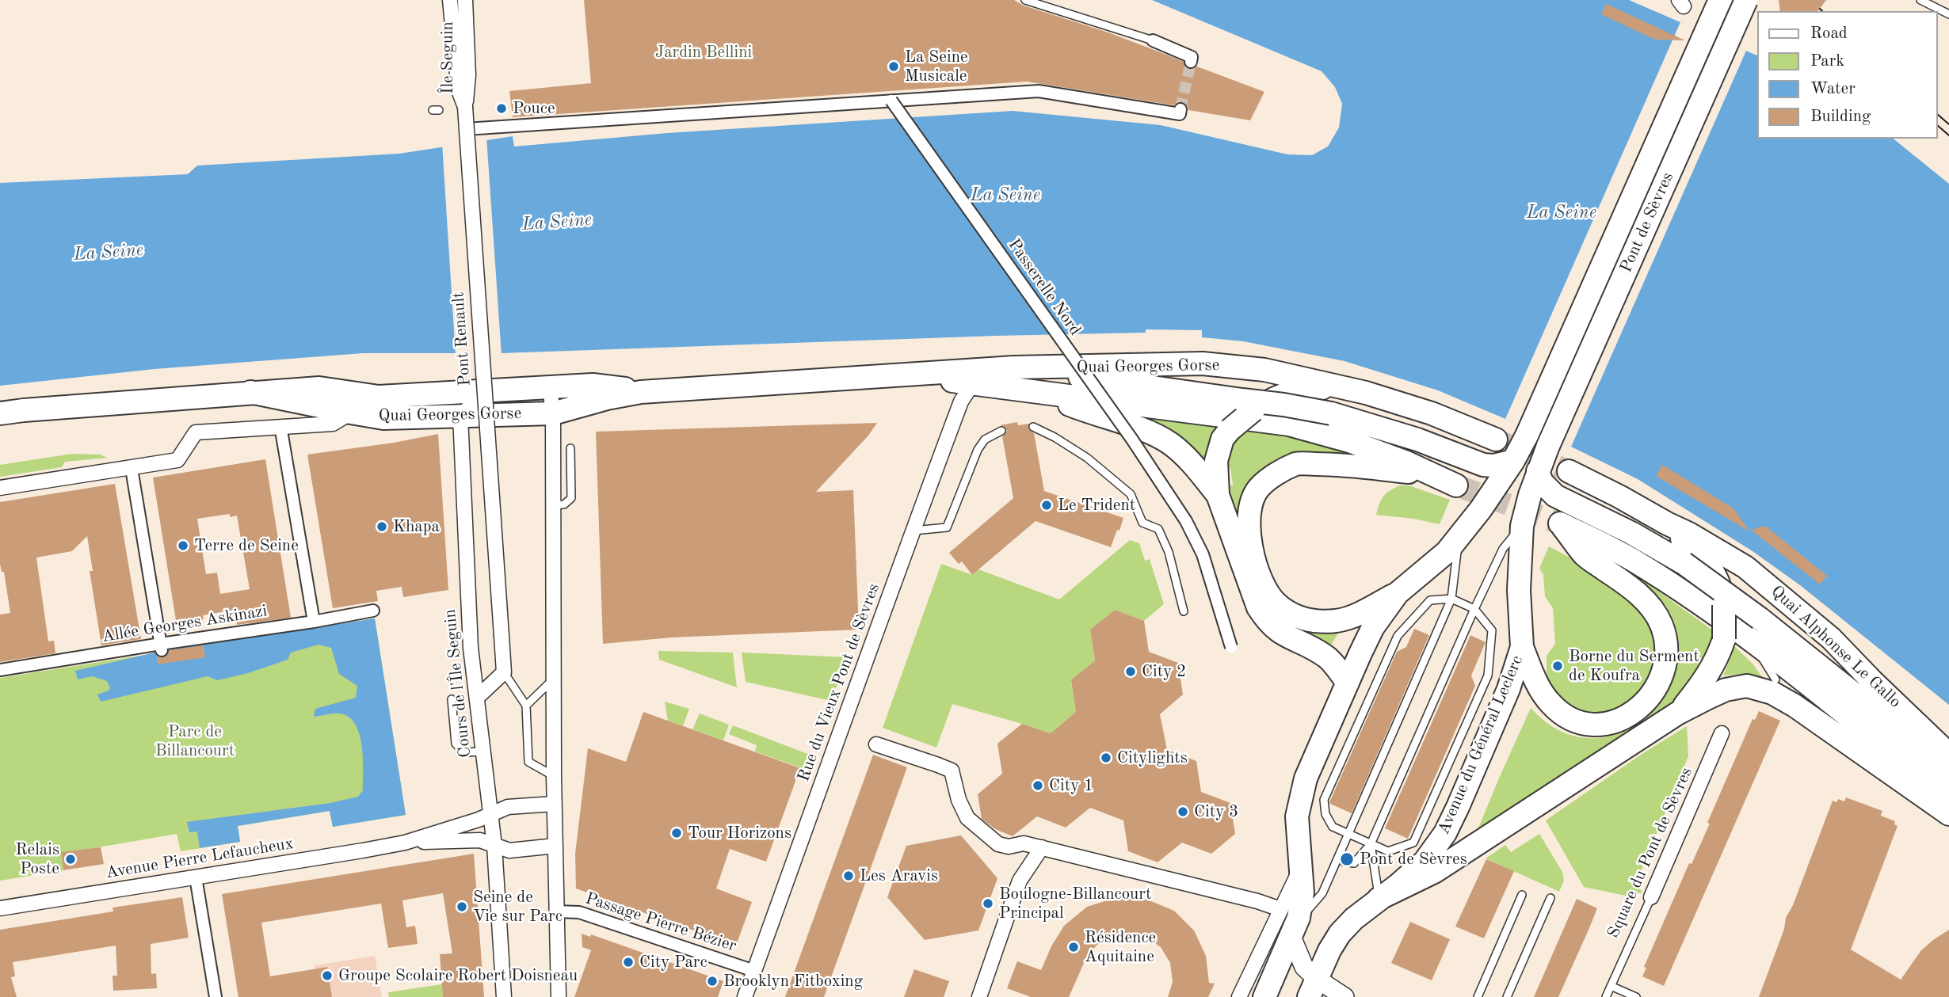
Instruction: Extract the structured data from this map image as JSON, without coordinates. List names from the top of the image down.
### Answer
{
  "streets": {
    "main road": [
      "Pont de Sèvres",
      "Quai Georges Gorse",
      "Quai Alphonse Le Gallo",
      "Avenue du Général Leclerc"
    ],
    "street": [
      "Île Seguin",
      "Passerelle Nord",
      "Pont Renault",
      "Allée Georges Askinazi",
      "Rue du Vieux Pont de Sèvres",
      "Cours de l'Île Seguin",
      "Square du Pont de Sèvres",
      "Avenue Pierre Lefaucheux",
      "Passage Pierre Bézier"
    ]
  },
  "crossings": [
    ["Île Seguin", "Pont Renault"],
    ["Pont de Sèvres", "Avenue du Général Leclerc"],
    ["Quai Georges Gorse", "Rue du Vieux Pont de Sèvres"],
    ["Quai Georges Gorse", "Cours de l'Île Seguin"],
    ["Rue du Vieux Pont de Sèvres", "Passage Pierre Bézier"],
    ["Cours de l'Île Seguin", "Avenue Pierre Lefaucheux"]
  ],
  "water": ["La Seine"],
  "parks": ["Jardin Bellini", "Parc de Billancourt"],
  "places": [
    "La Seine Musicale",
    "Pouce",
    "Le Trident",
    "Khapa",
    "Terre de Seine",
    "Borne du Serment de Koufra",
    "City 2",
    "Citylights",
    "City 1",
    "City 3",
    "Tour Horizons",
    "Relais Poste",
    "Pont de Sèvres",
    "Les Aravis",
    "Boulogne-Billancourt Principal",
    "Seine de Vie sur Parc",
    "Résidence Aquitaine",
    "City Parc",
    "Groupe Scolaire Robert Doisneau",
    "Brooklyn Fitboxing"
  ],
  "legend": [
    "Road",
    "Park",
    "Water",
    "Building"
  ]
}
